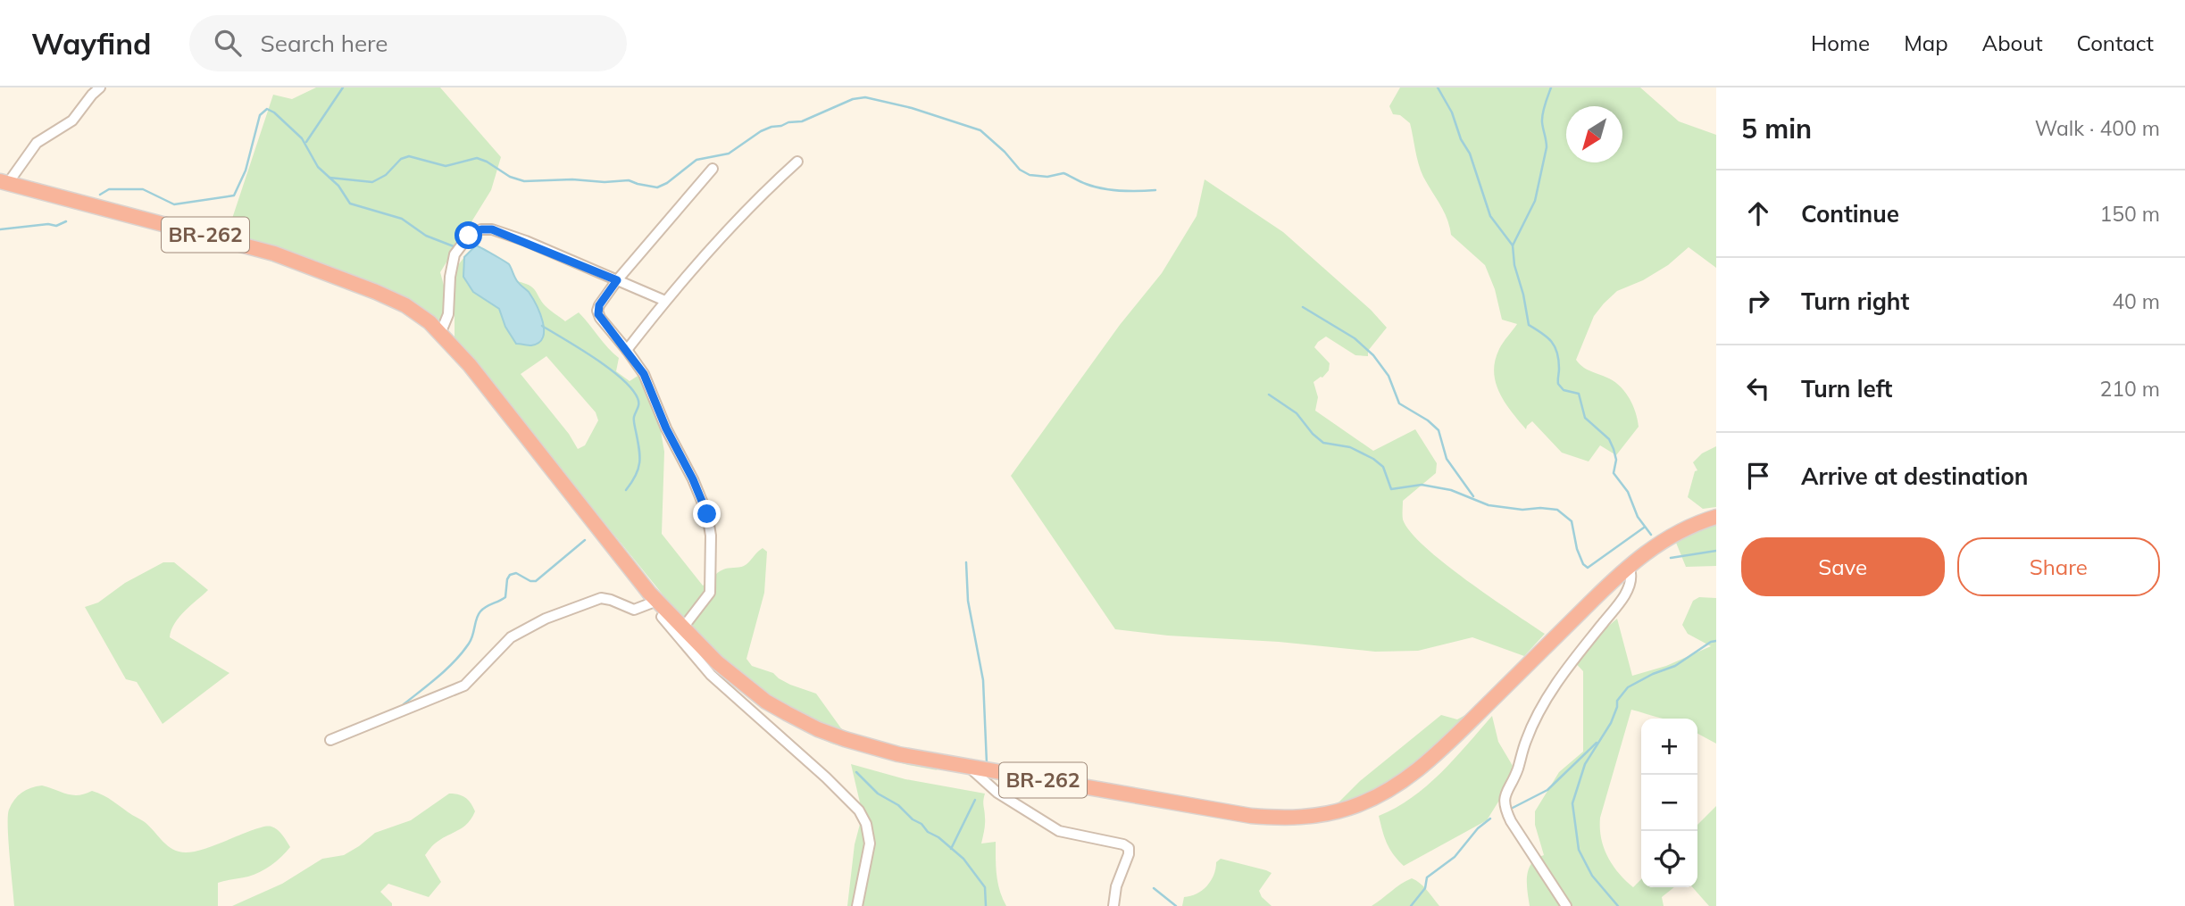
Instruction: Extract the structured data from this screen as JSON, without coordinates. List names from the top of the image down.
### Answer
{
  "streets": {
    "highway": ["BR-262"]
  },
  "north": "bottom left",
  "page": {
    "header": "Wayfind",
    "search": "Search here",
    "nav": [
      "Home",
      "Map",
      "About",
      "Contact"
    ],
    "heading": ["5 min", "Walk · 400 m"],
    "list": [
      ["Continue", "150 m"],
      ["Turn right", "40 m"],
      ["Turn left", "210 m"],
      "Arrive at destination"
    ],
    "buttons": ["Save", "Share"],
    "map_buttons": ["+", "−"]
  }
}
